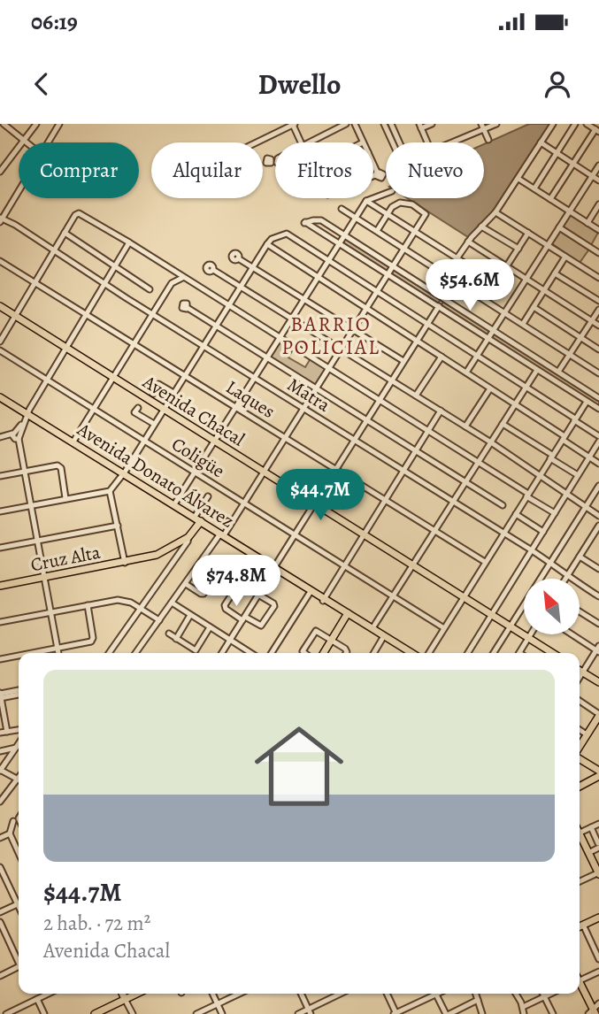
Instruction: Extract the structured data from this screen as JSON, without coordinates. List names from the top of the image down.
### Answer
{
  "streets": {
    "main road": ["Avenida Chacal", "Avenida Donato Álvarez", "Cruz Alta"],
    "street": ["Matra", "Laques", "Coligüe"]
  },
  "districts": ["BARRIO POLICIAL"],
  "north": "top left",
  "page": {
    "status": "06:19",
    "header": "Dwello",
    "chip": [
      "Comprar",
      "Alquilar",
      "Filtros",
      "Nuevo"
    ],
    "price": ["$54.6M", "$44.7M", "$74.8M"],
    "list": [
      {
        "name": "$44.7M",
        "note": "2 hab. · 72 m² · Avenida Chacal"
      }
    ]
  }
}
